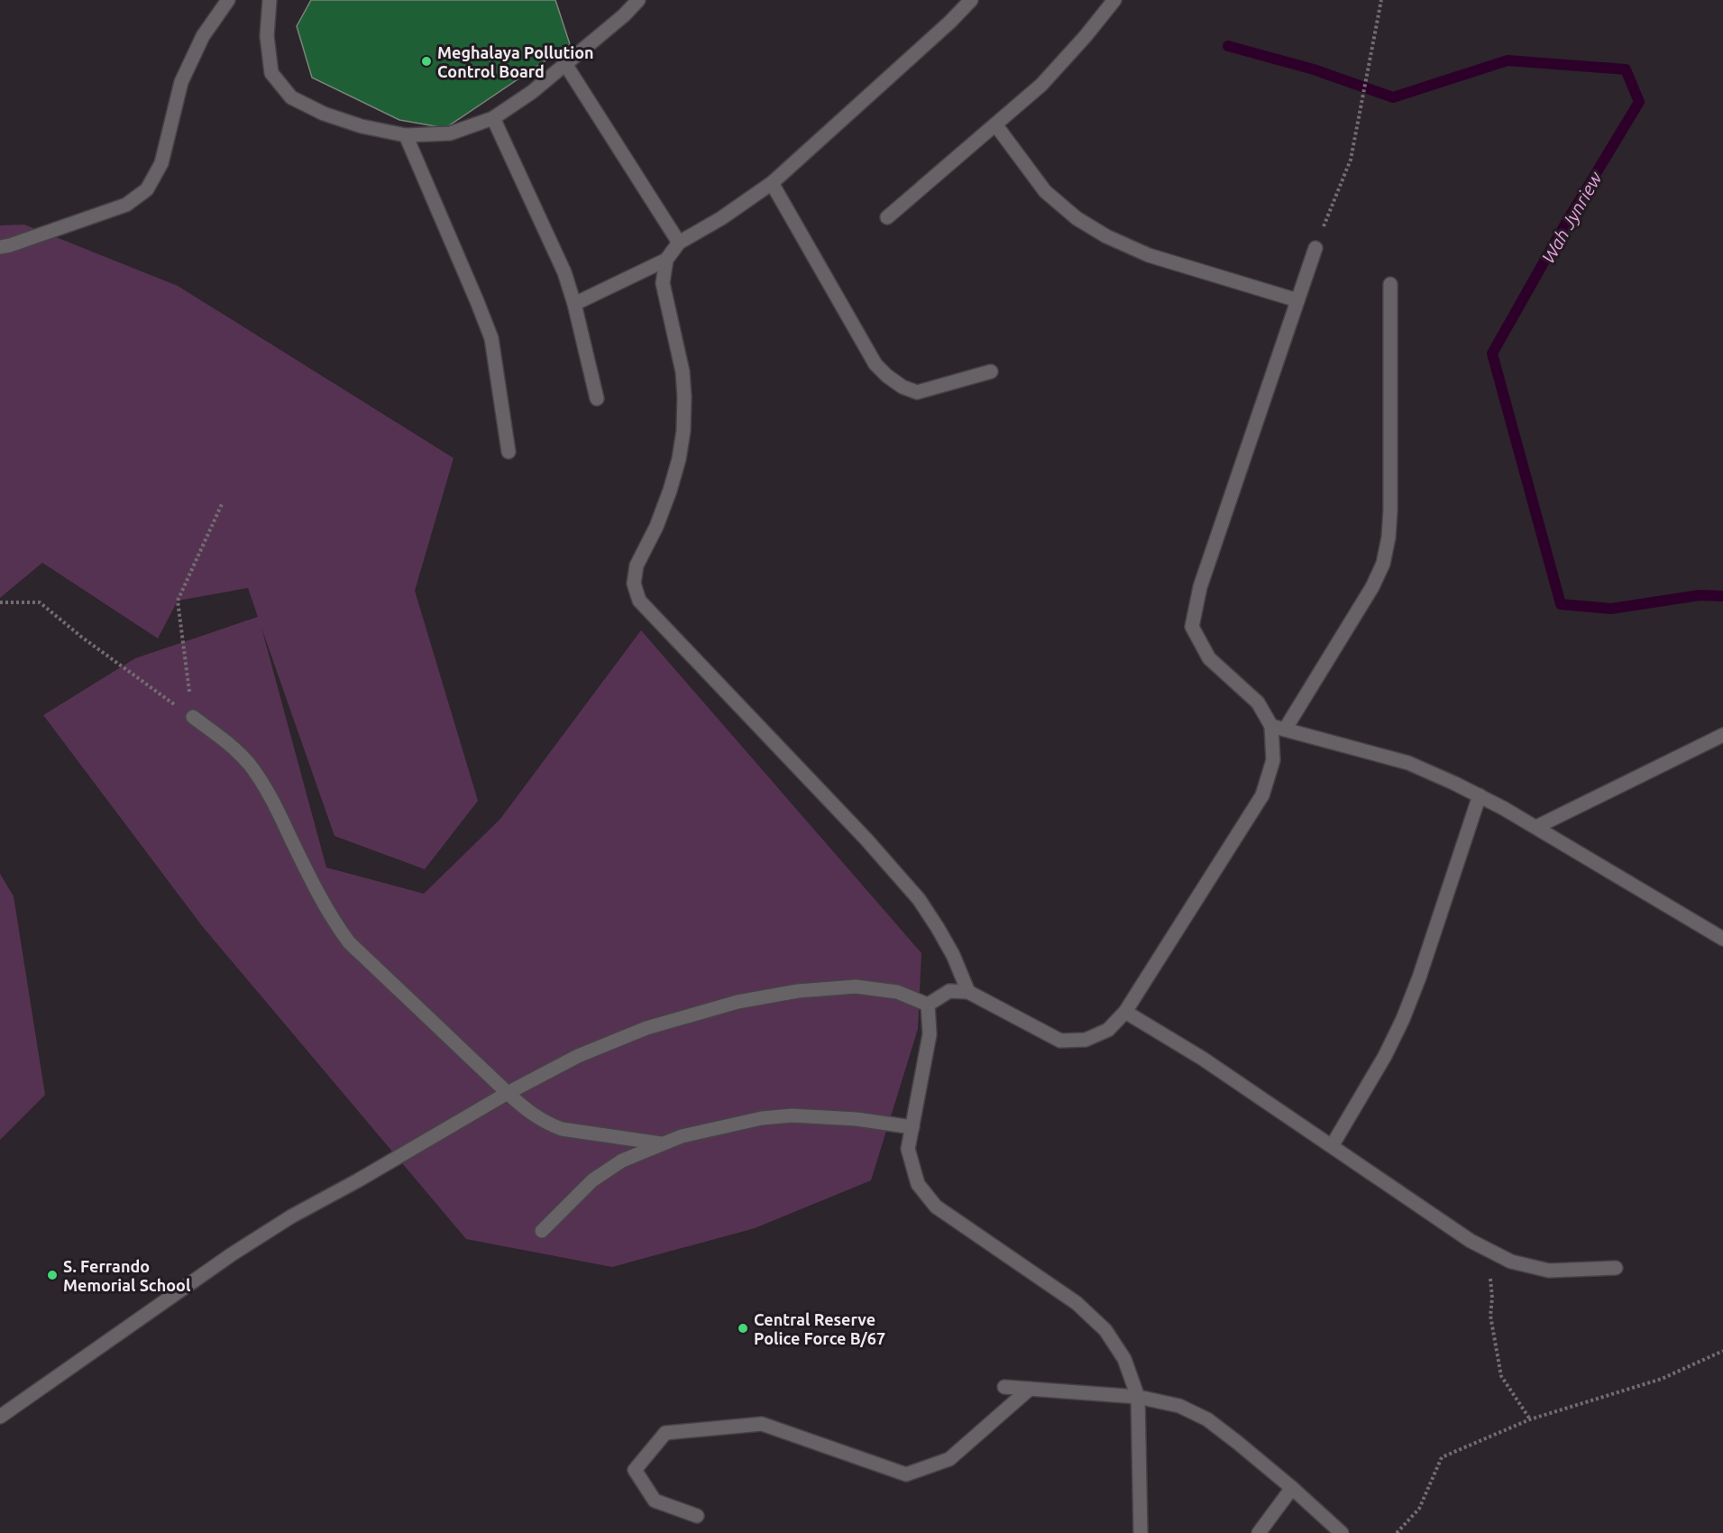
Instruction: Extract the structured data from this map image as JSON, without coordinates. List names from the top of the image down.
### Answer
{
  "water": ["Wah Jynriew"],
  "places": ["Meghalaya Pollution Control Board", "S. Ferrando Memorial School", "Central Reserve Police Force B/67"]
}
